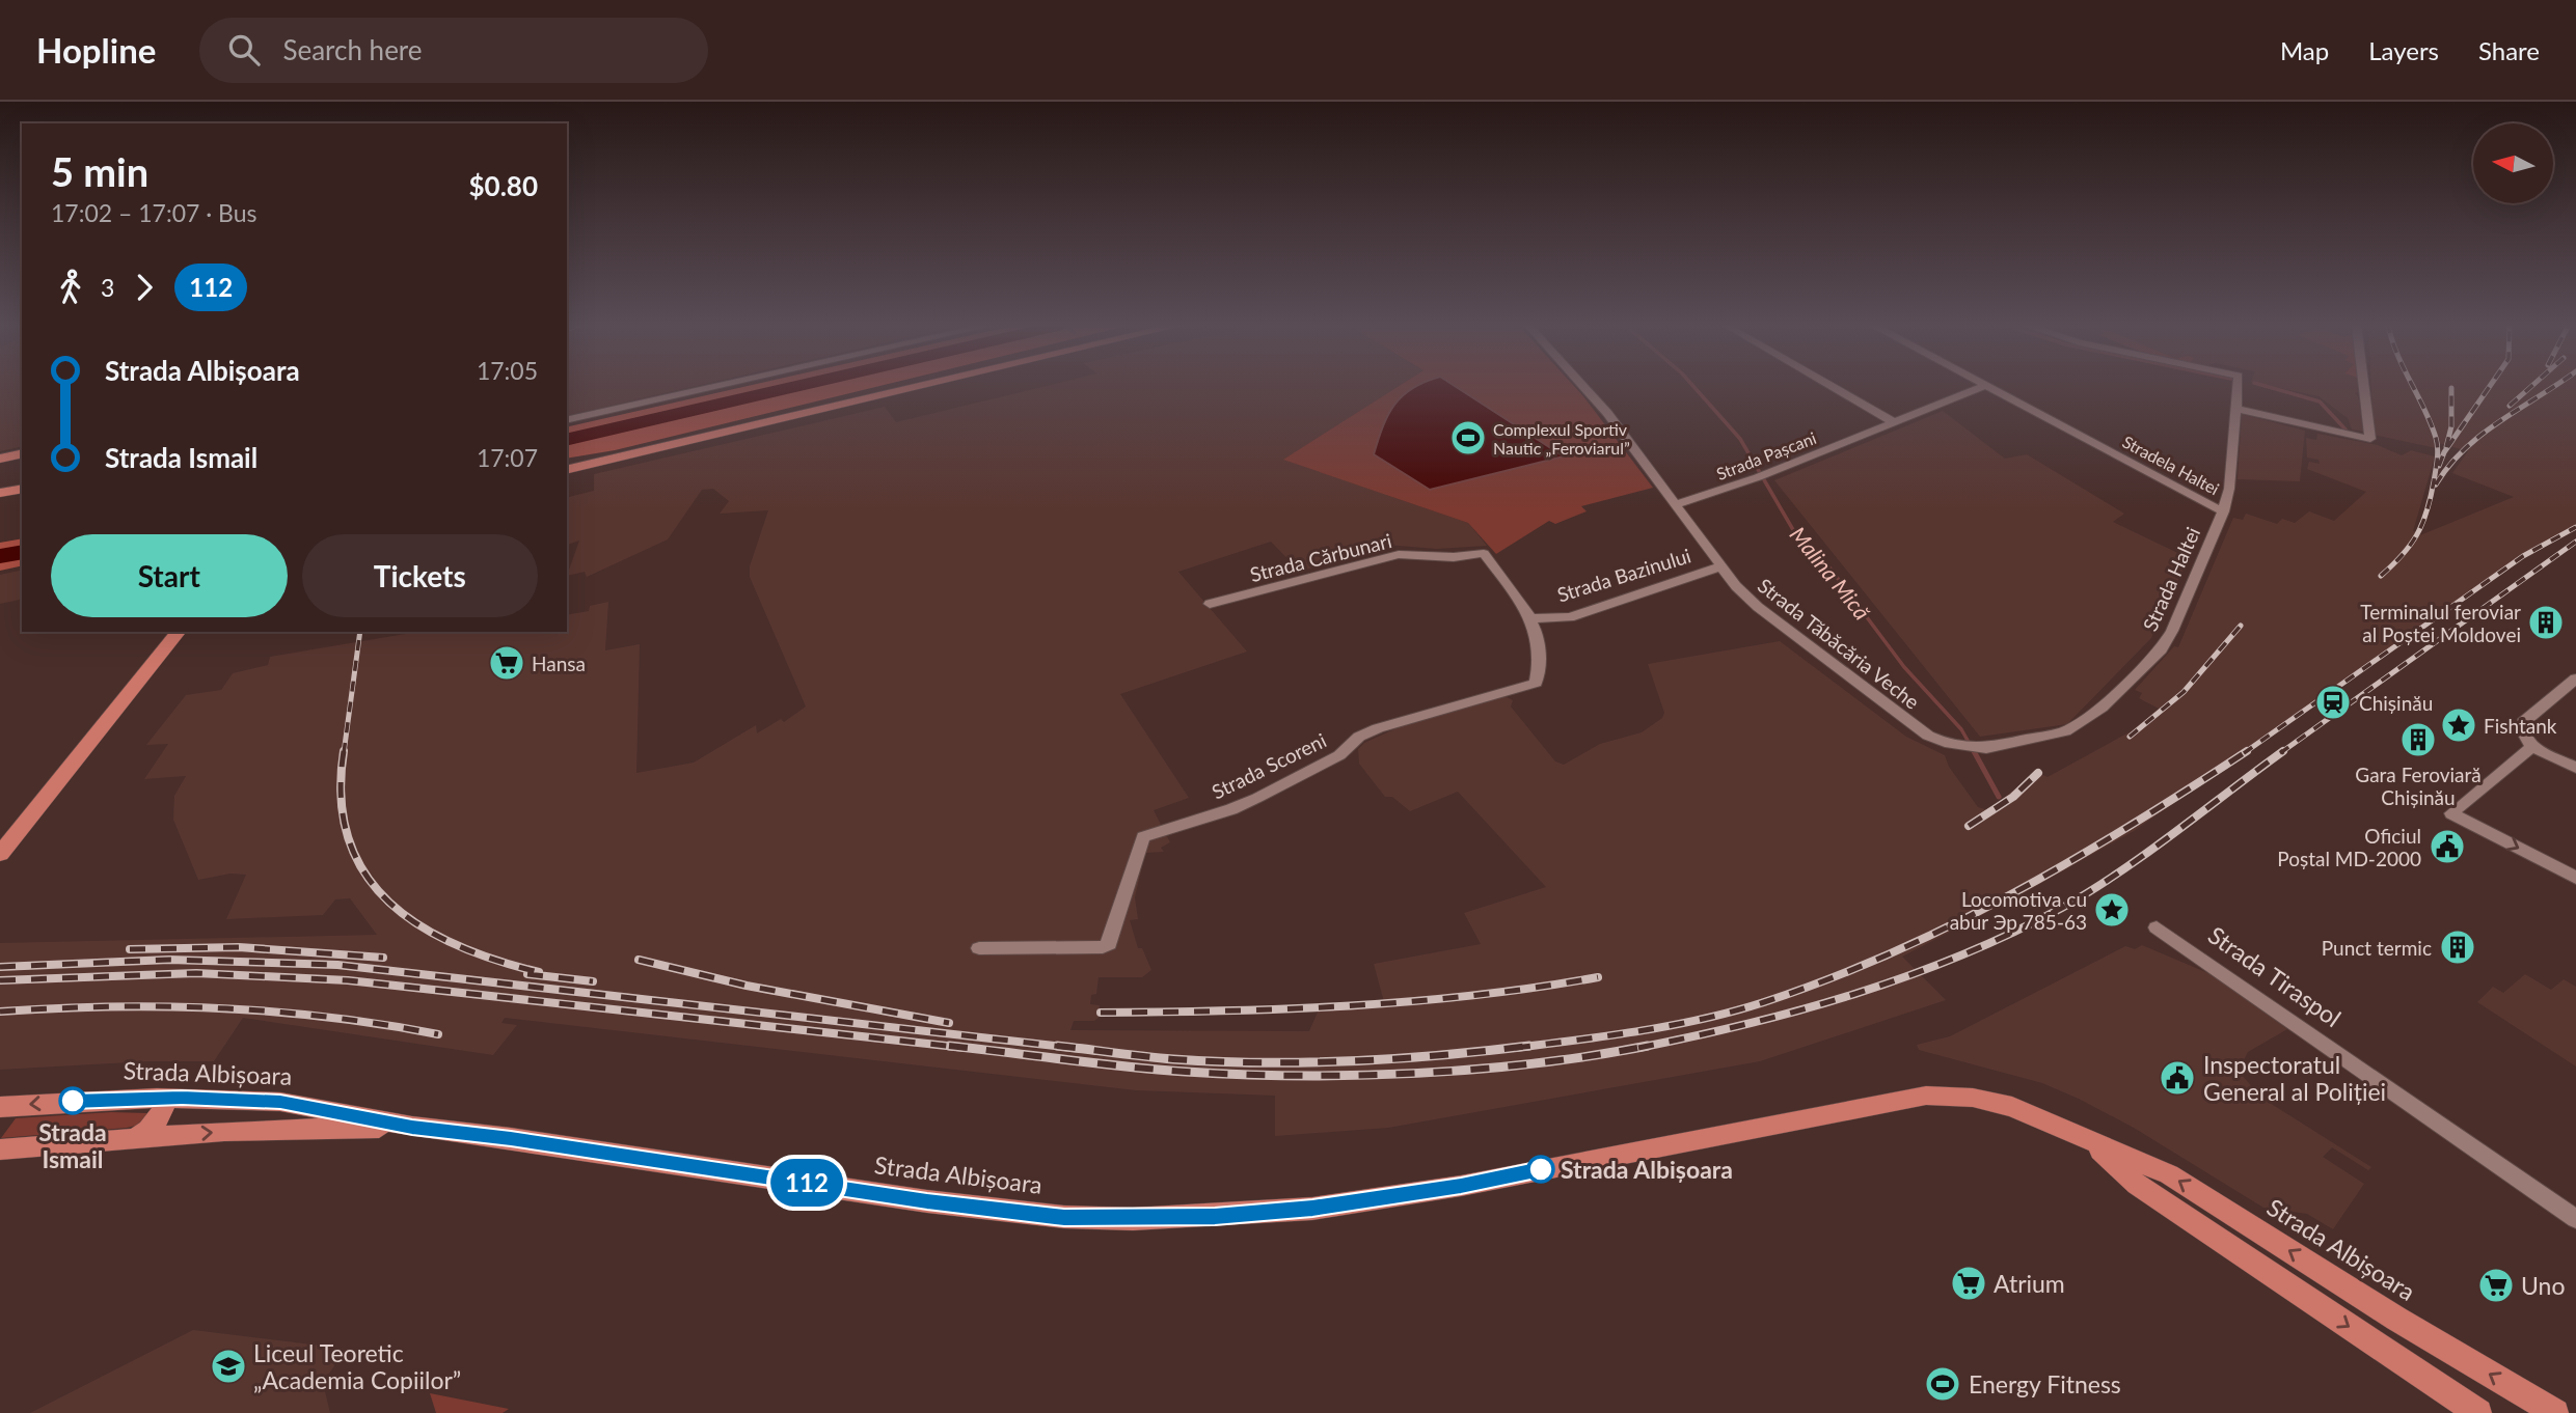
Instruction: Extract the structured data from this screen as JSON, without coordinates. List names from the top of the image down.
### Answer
{
  "streets": {
    "main road": ["Strada Albișoara"],
    "street": [
      "Strada Pașcani",
      "Stradela Haltei",
      "Strada Cărbunari",
      "Strada Bazinului",
      "Strada Haltei",
      "Strada Tăbăcăria Veche",
      "Strada Scoreni",
      "Strada Tiraspol"
    ]
  },
  "crossings": [
    ["Strada Pașcani", "Strada Tăbăcăria Veche"],
    ["Stradela Haltei", "Strada Haltei"],
    ["Strada Cărbunari", "Strada Bazinului"],
    ["Strada Cărbunari", "Strada Scoreni"],
    ["Strada Bazinului", "Strada Tăbăcăria Veche"],
    ["Strada Bazinului", "Strada Scoreni"],
    ["Strada Haltei", "Strada Tăbăcăria Veche"]
  ],
  "water": ["Malina Mică"],
  "places": {
    "sports": ["Complexul Sportiv Nautic „Feroviarul”", "Energy Fitness"],
    "building": ["Terminalul feroviar al Poștei Moldovei", "Gara Feroviară Chișinău", "Punct termic"],
    "supermarket": ["Hansa", "Atrium", "Uno"],
    "station": ["Chișinău"],
    "place": ["Fishtank", "Locomotiva cu abur Эр 785-63"],
    "public building": ["Oficiul Poștal MD-2000", "Inspectoratul General al Poliției"],
    "other": ["Strada Ismail", "Strada Albișoara"],
    "school or university": ["Liceul Teoretic „Academia Copiilor”"]
  },
  "lines": ["bus line 112"],
  "north": "left",
  "page": {
    "header": "Hopline",
    "search": "Search here",
    "nav": ["Map", "Layers", "Share"],
    "on_map": "112",
    "heading": ["5 min", "17:02 – 17:07 · Bus", "$0.80"],
    "legs": ["3", "112"],
    "list": [
      {
        "name": "Strada Albișoara",
        "value": "17:05"
      },
      {
        "name": "Strada Ismail",
        "value": "17:07"
      }
    ],
    "buttons": ["Start", "Tickets"]
  }
}
